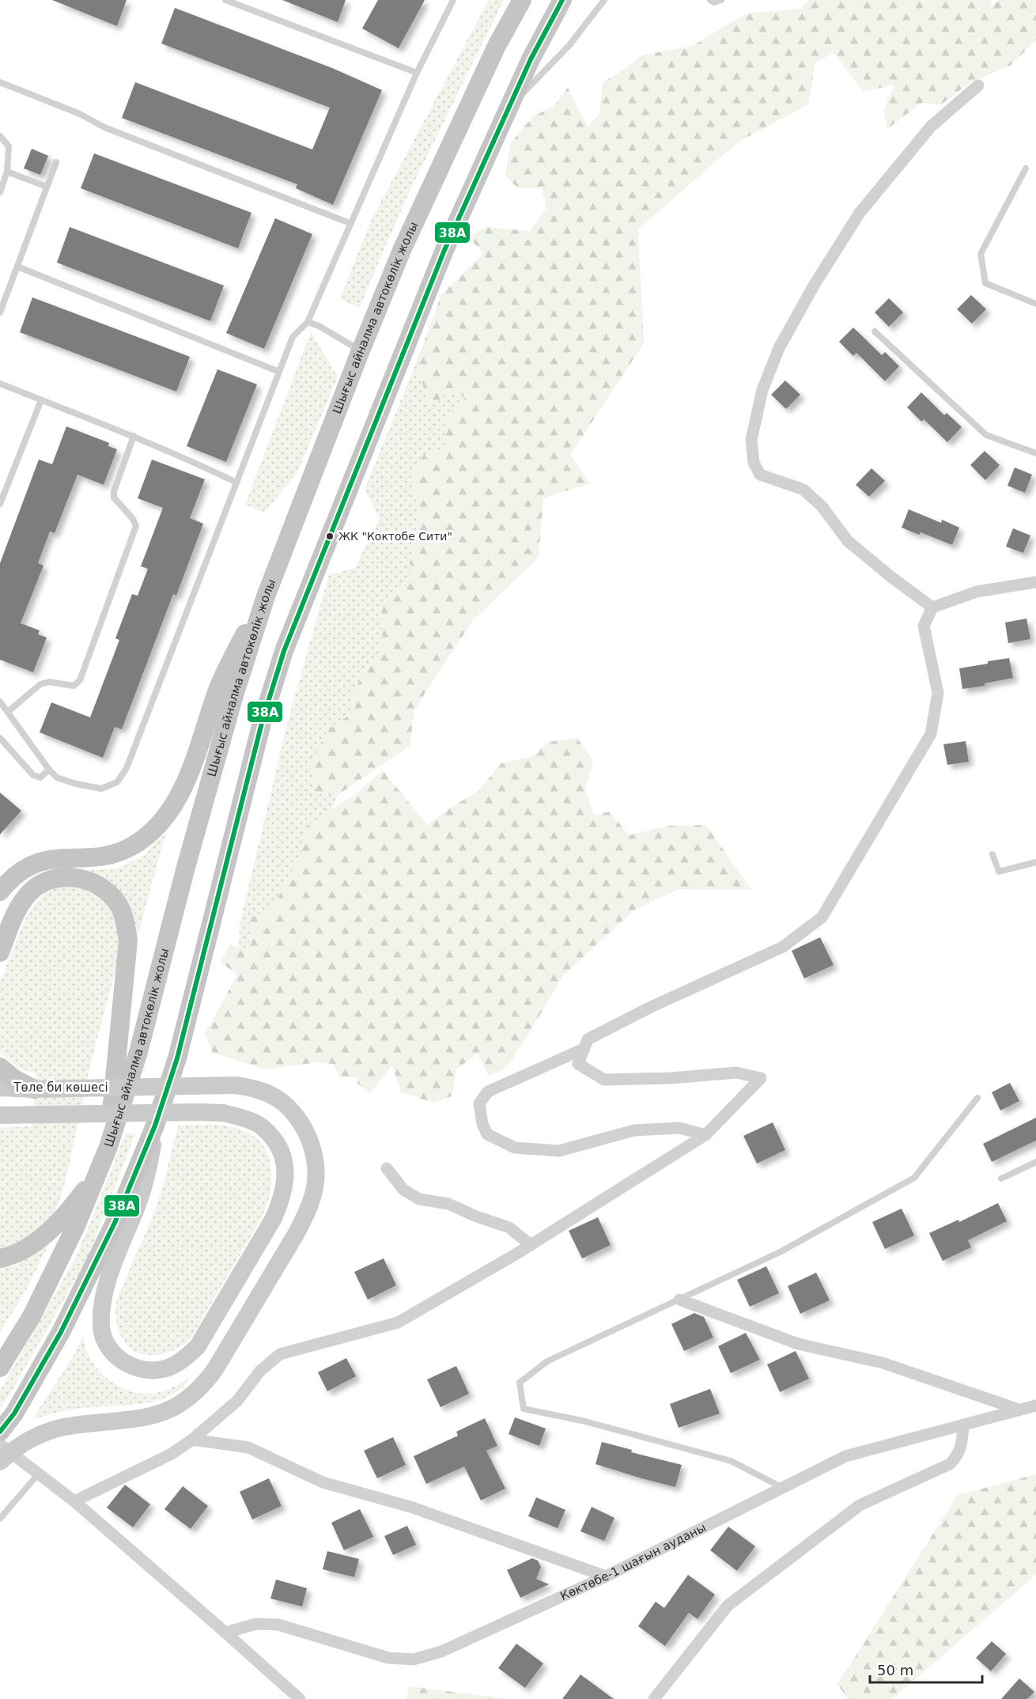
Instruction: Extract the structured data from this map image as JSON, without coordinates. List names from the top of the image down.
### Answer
{
  "streets": {
    "main road": ["Шығыс айналма автокөлік жолы", "Төле би көшесі"],
    "street": ["Көктөбе-1 шағын ауданы"]
  },
  "places": ["ЖК \"Коктобе Сити\""],
  "lines": ["transit line 38А"],
  "scale_bar": "50 m"
}
